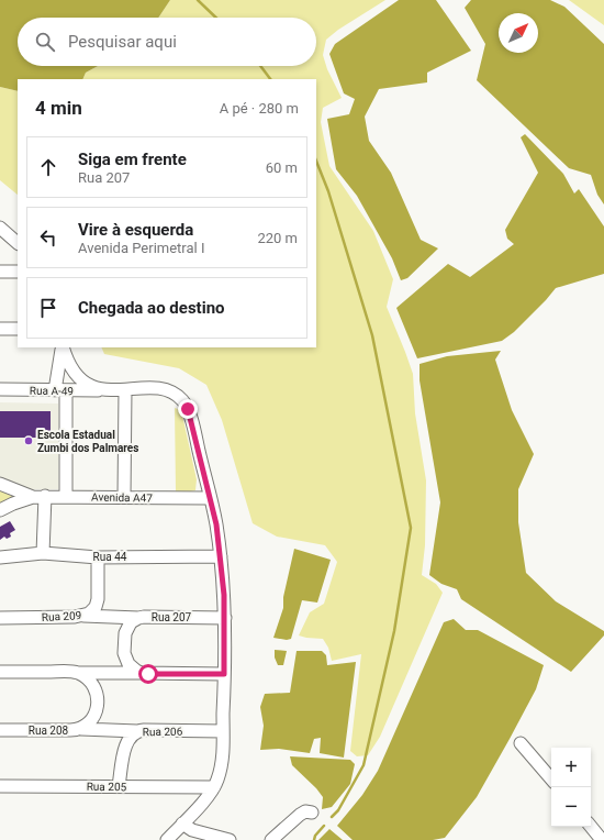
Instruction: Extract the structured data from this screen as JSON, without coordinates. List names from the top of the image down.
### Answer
{
  "streets": {
    "street": [
      "Rua A-49",
      "Avenida A47",
      "Rua 44",
      "Rua 209",
      "Rua 207",
      "Rua 208",
      "Rua 206",
      "Rua 205"
    ]
  },
  "crossings": [
    ["Rua A-49", "Avenida A47"],
    ["Rua A-49", "Rua 44"],
    ["Rua A-49", "Rua 207"],
    ["Rua A-49", "Rua 206"],
    ["Rua A-49", "Rua 205"],
    ["Rua 44", "Rua 209"],
    ["Rua 206", "Rua 205"]
  ],
  "places": ["Escola Estadual Zumbi dos Palmares"],
  "north": "top right",
  "page": {
    "search": "Pesquisar aqui",
    "heading": ["4 min", "A pé · 280 m"],
    "list": [
      ["Siga em frente", "Rua 207", "60 m"],
      ["Vire à esquerda", "Avenida Perimetral I", "220 m"],
      "Chegada ao destino"
    ],
    "map_buttons": ["+", "−"]
  }
}
